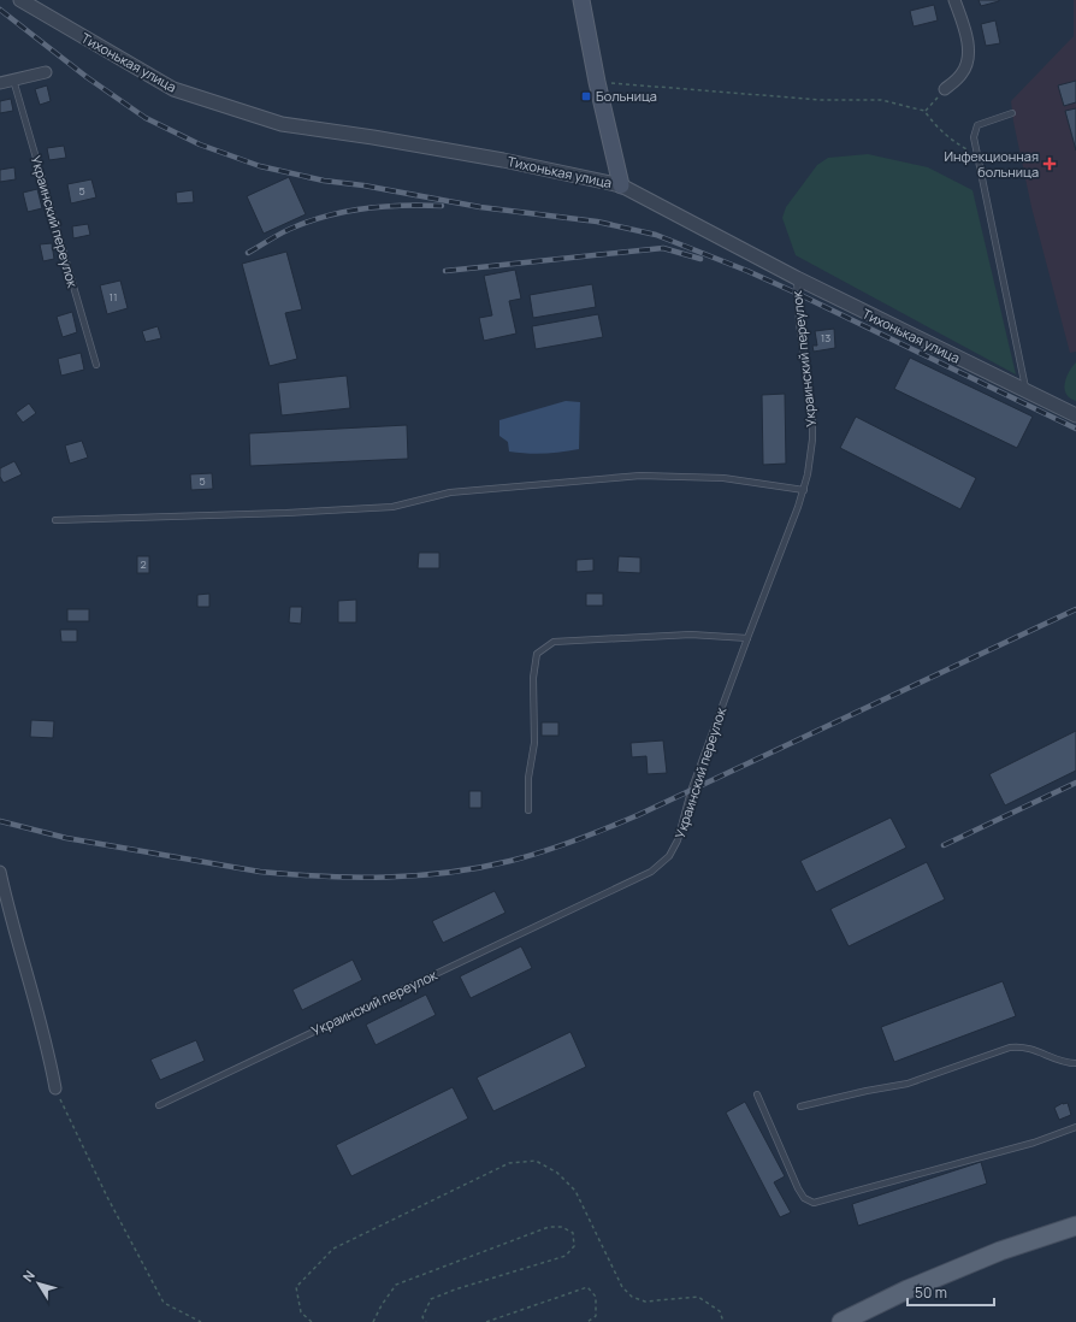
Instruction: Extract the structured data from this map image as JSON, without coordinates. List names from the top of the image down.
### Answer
{
  "streets": {
    "street": ["Тихонькая улица"],
    "lane": ["Украинский переулок"]
  },
  "crossings": [
    ["Тихонькая улица", "Украинский переулок"]
  ],
  "places": {
    "transit": ["Больница"],
    "health": ["Инфекционная больница"]
  },
  "house_numbers": [
    "5",
    "11",
    "13",
    "5",
    "2"
  ],
  "scale_bar": "50 m",
  "north": "top left"
}
